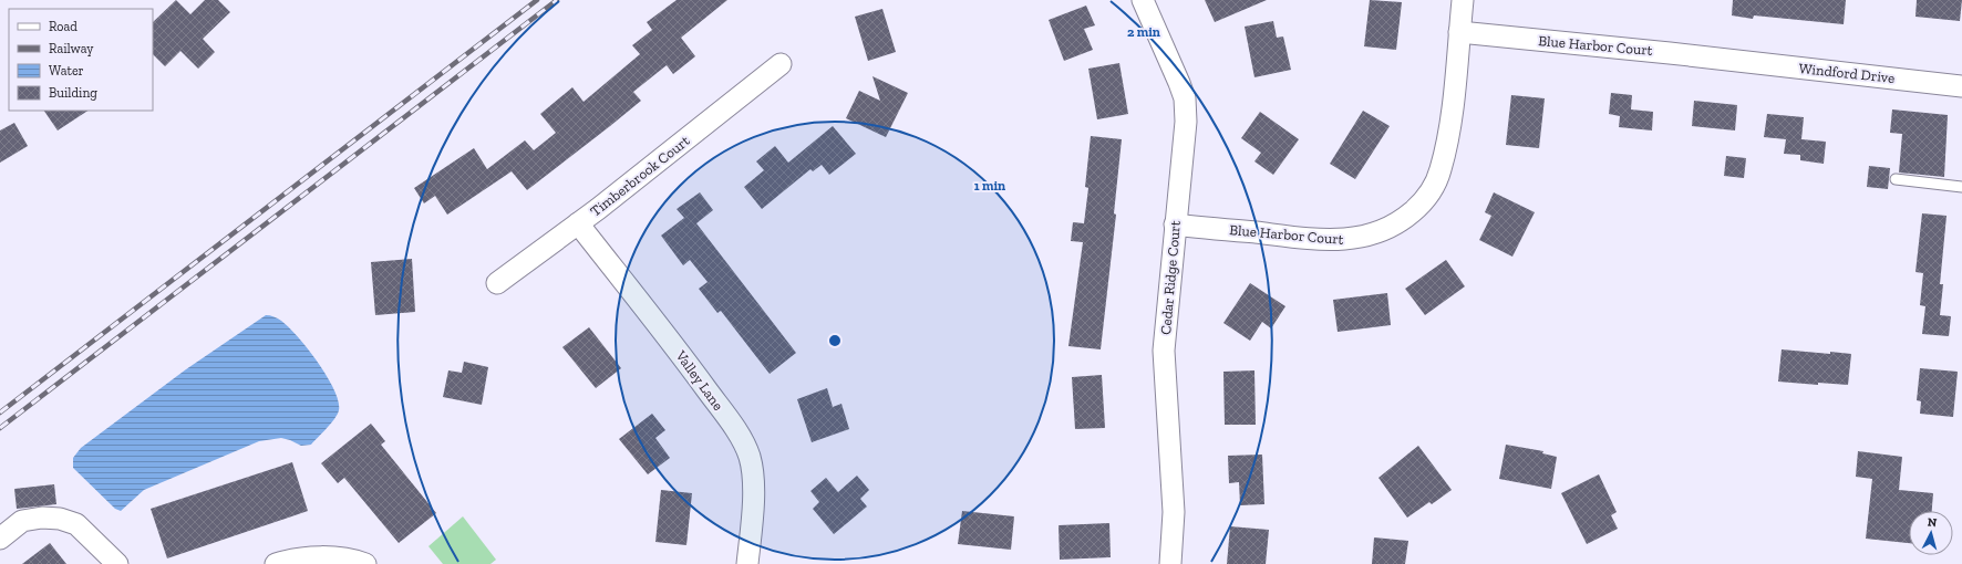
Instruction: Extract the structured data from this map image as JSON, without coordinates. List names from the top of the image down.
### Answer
{
  "streets": {
    "street": [
      "Blue Harbor Court",
      "Windford Drive",
      "Timberbrook Court",
      "Cedar Ridge Court",
      "Valley Lane"
    ]
  },
  "crossings": [
    ["Blue Harbor Court", "Windford Drive"],
    ["Blue Harbor Court", "Cedar Ridge Court"],
    ["Timberbrook Court", "Valley Lane"]
  ],
  "legend": [
    "Road",
    "Railway",
    "Water",
    "Building"
  ],
  "north": "top",
  "rings": ["2 min", "1 min"]
}
